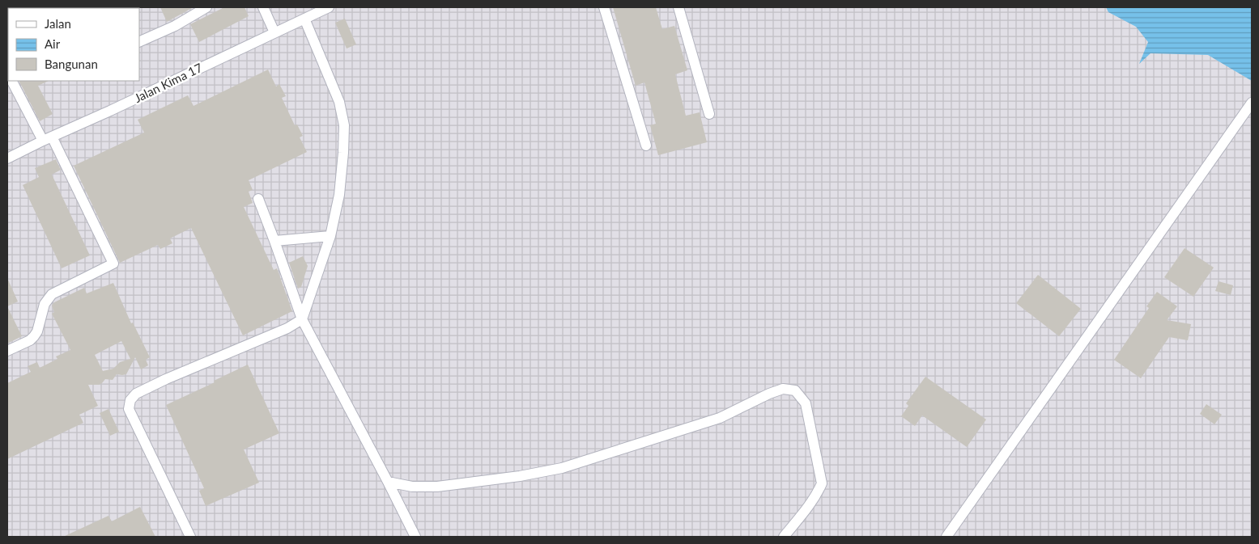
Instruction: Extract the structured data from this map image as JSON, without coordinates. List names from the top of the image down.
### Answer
{
  "streets": {
    "street": ["Jalan Kima 17"]
  },
  "legend": ["Jalan", "Air", "Bangunan"]
}
